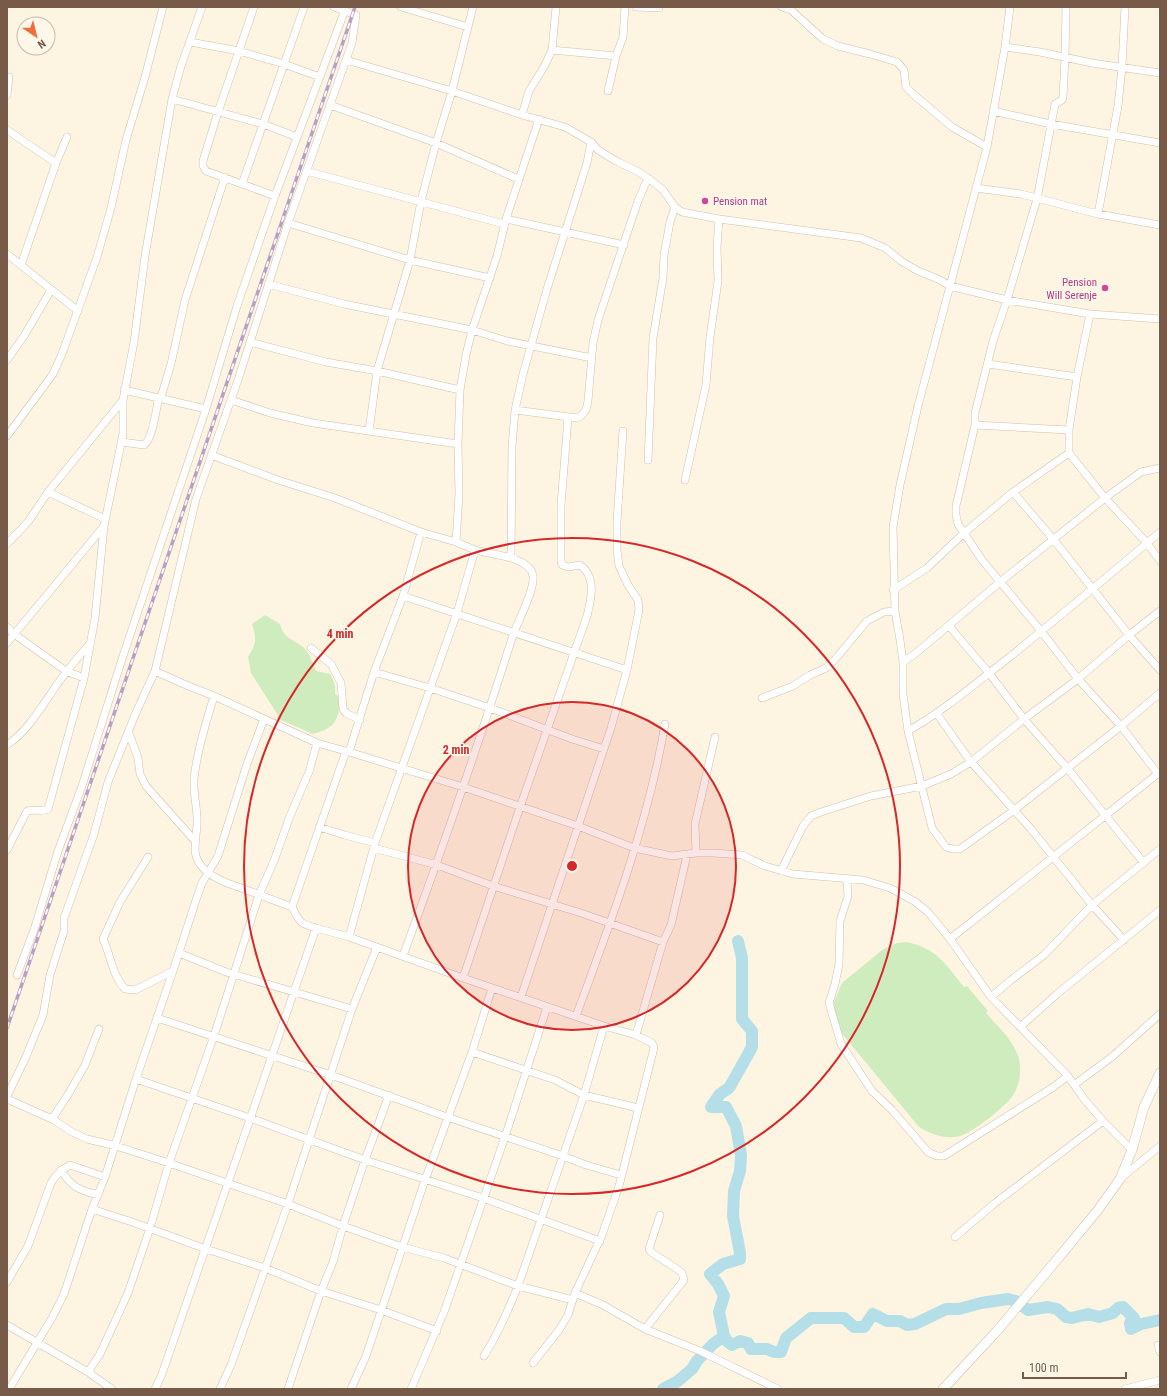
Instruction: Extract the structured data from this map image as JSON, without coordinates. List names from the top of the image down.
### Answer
{
  "places": ["Pension mat", "Pension Will Serenje"],
  "scale_bar": "100 m",
  "north": "bottom right",
  "rings": ["4 min", "2 min"]
}
